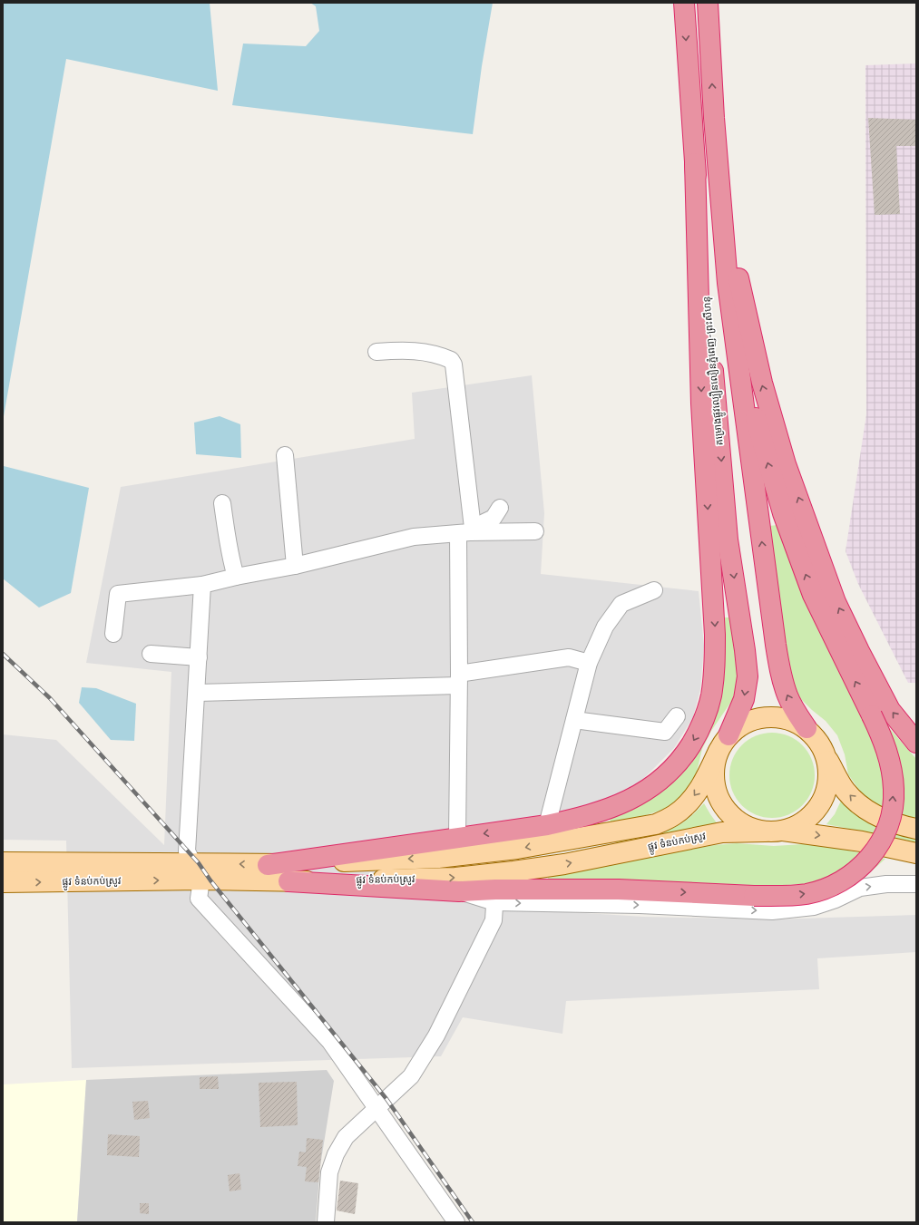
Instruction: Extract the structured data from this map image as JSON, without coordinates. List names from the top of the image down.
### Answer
{
  "streets": {
    "highway": ["គម្រោងផ្លូវល្បឿនលឿនភ្នំពេញ-ព្រះសីហនុ"],
    "main road": ["ផ្លូវ ទំនប់កប់ស្រូវ"]
  },
  "crossings": [
    ["គម្រោងផ្លូវល្បឿនលឿនភ្នំពេញ-ព្រះសីហនុ", "ផ្លូវ ទំនប់កប់ស្រូវ"]
  ]
}
